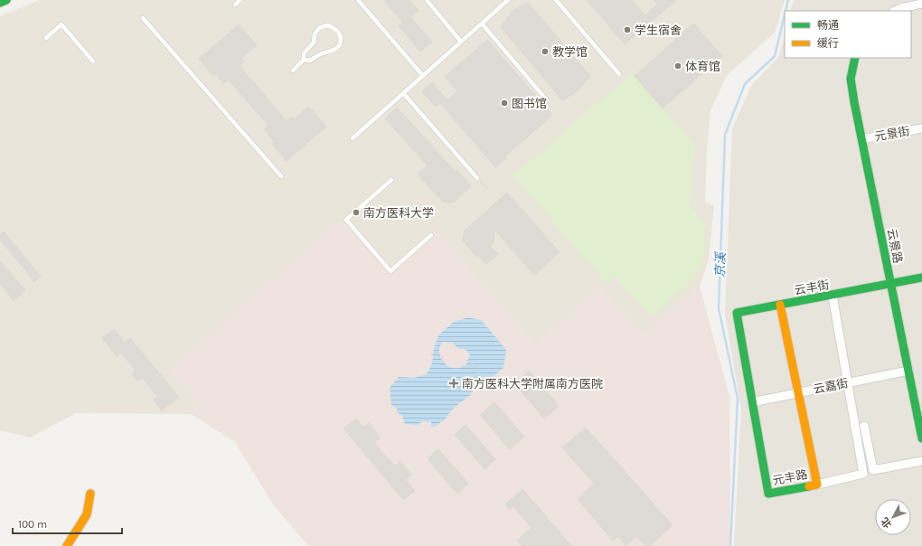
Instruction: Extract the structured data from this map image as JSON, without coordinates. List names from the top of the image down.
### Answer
{
  "streets": {
    "street": [
      "元景街",
      "云景路",
      "云丰街",
      "云嘉街",
      "元丰路"
    ]
  },
  "crossings": [
    ["元景街", "云景路"],
    ["云景路", "云丰街"],
    ["云景路", "云嘉街"],
    ["云丰街", "元丰路"],
    ["云嘉街", "元丰路"]
  ],
  "water": ["京溪"],
  "places": {
    "other": [
      "学生宿舍",
      "教学馆",
      "体育馆",
      "图书馆",
      "南方医科大学"
    ],
    "health": ["南方医科大学附属南方医院"]
  },
  "legend": ["畅通", "缓行"],
  "scale_bar": "100 m",
  "north": "bottom left"
}
